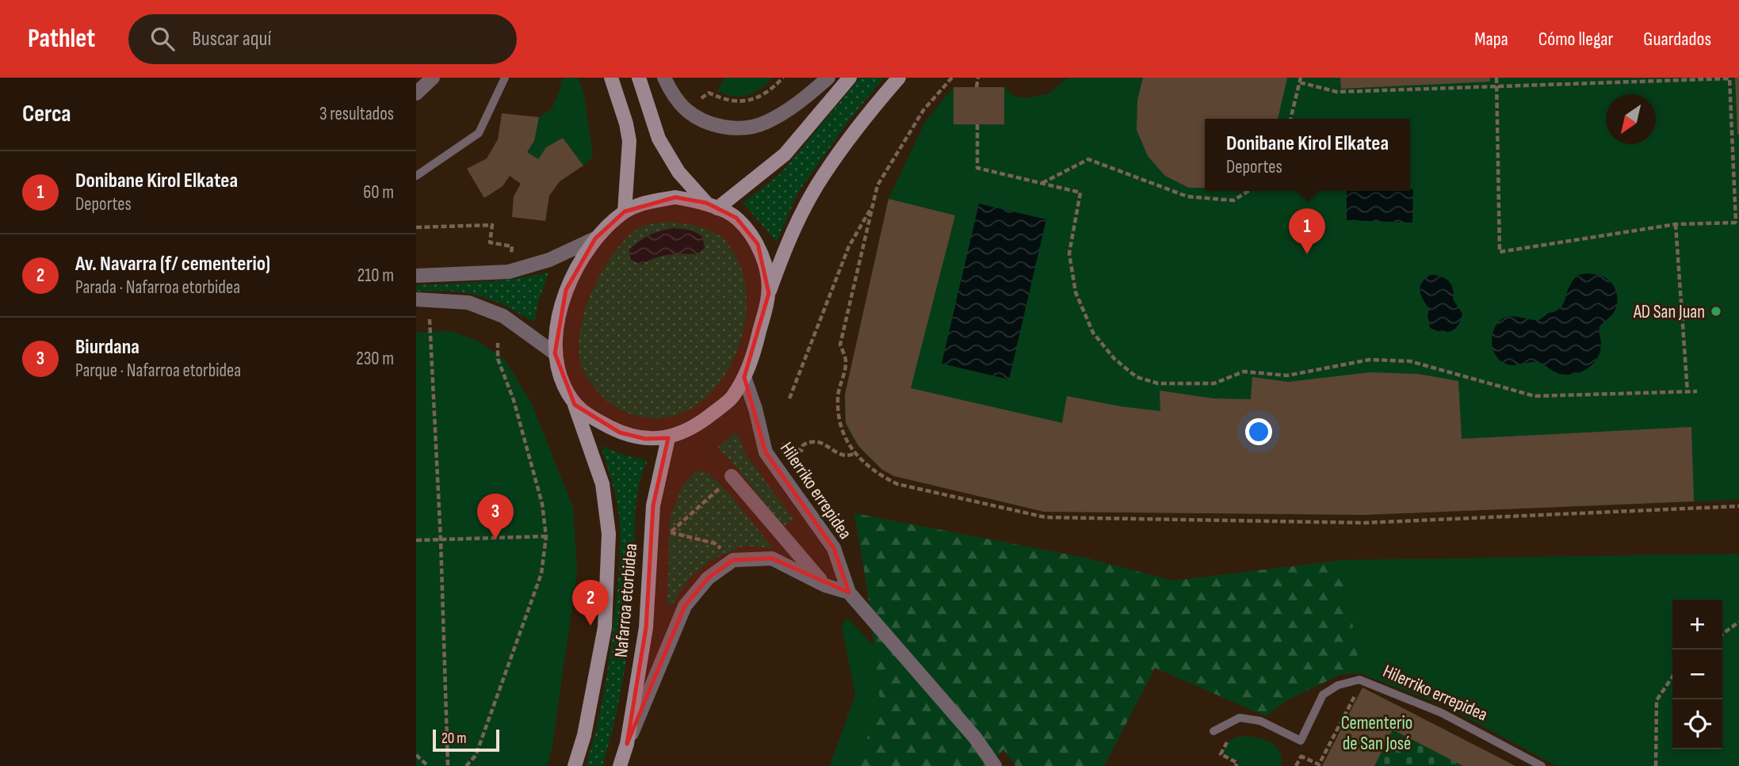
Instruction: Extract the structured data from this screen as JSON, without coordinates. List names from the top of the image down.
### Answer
{
  "streets": {
    "main road": ["Nafarroa etorbidea"],
    "street": ["Hilerriko errepidea"]
  },
  "parks": ["Cementerio de San José"],
  "places": ["AD San Juan"],
  "scale_bar": "20 m",
  "north": "bottom left",
  "page": {
    "header": "Pathlet",
    "search": "Buscar aquí",
    "nav": ["Mapa", "Cómo llegar", "Guardados"],
    "heading": ["Cerca", "3 resultados"],
    "popup": ["Donibane Kirol Elkatea", "Deportes"],
    "list": [
      {
        "mark": "1",
        "name": "Donibane Kirol Elkatea",
        "note": "Deportes",
        "value": "60 m"
      },
      {
        "mark": "2",
        "name": "Av. Navarra (f/ cementerio)",
        "note": "Parada · Nafarroa etorbidea",
        "value": "210 m"
      },
      {
        "mark": "3",
        "name": "Biurdana",
        "note": "Parque · Nafarroa etorbidea",
        "value": "230 m"
      }
    ],
    "pins": ["1", "3", "2"],
    "map_buttons": ["+", "−"],
    "scale": "20 m"
  }
}
